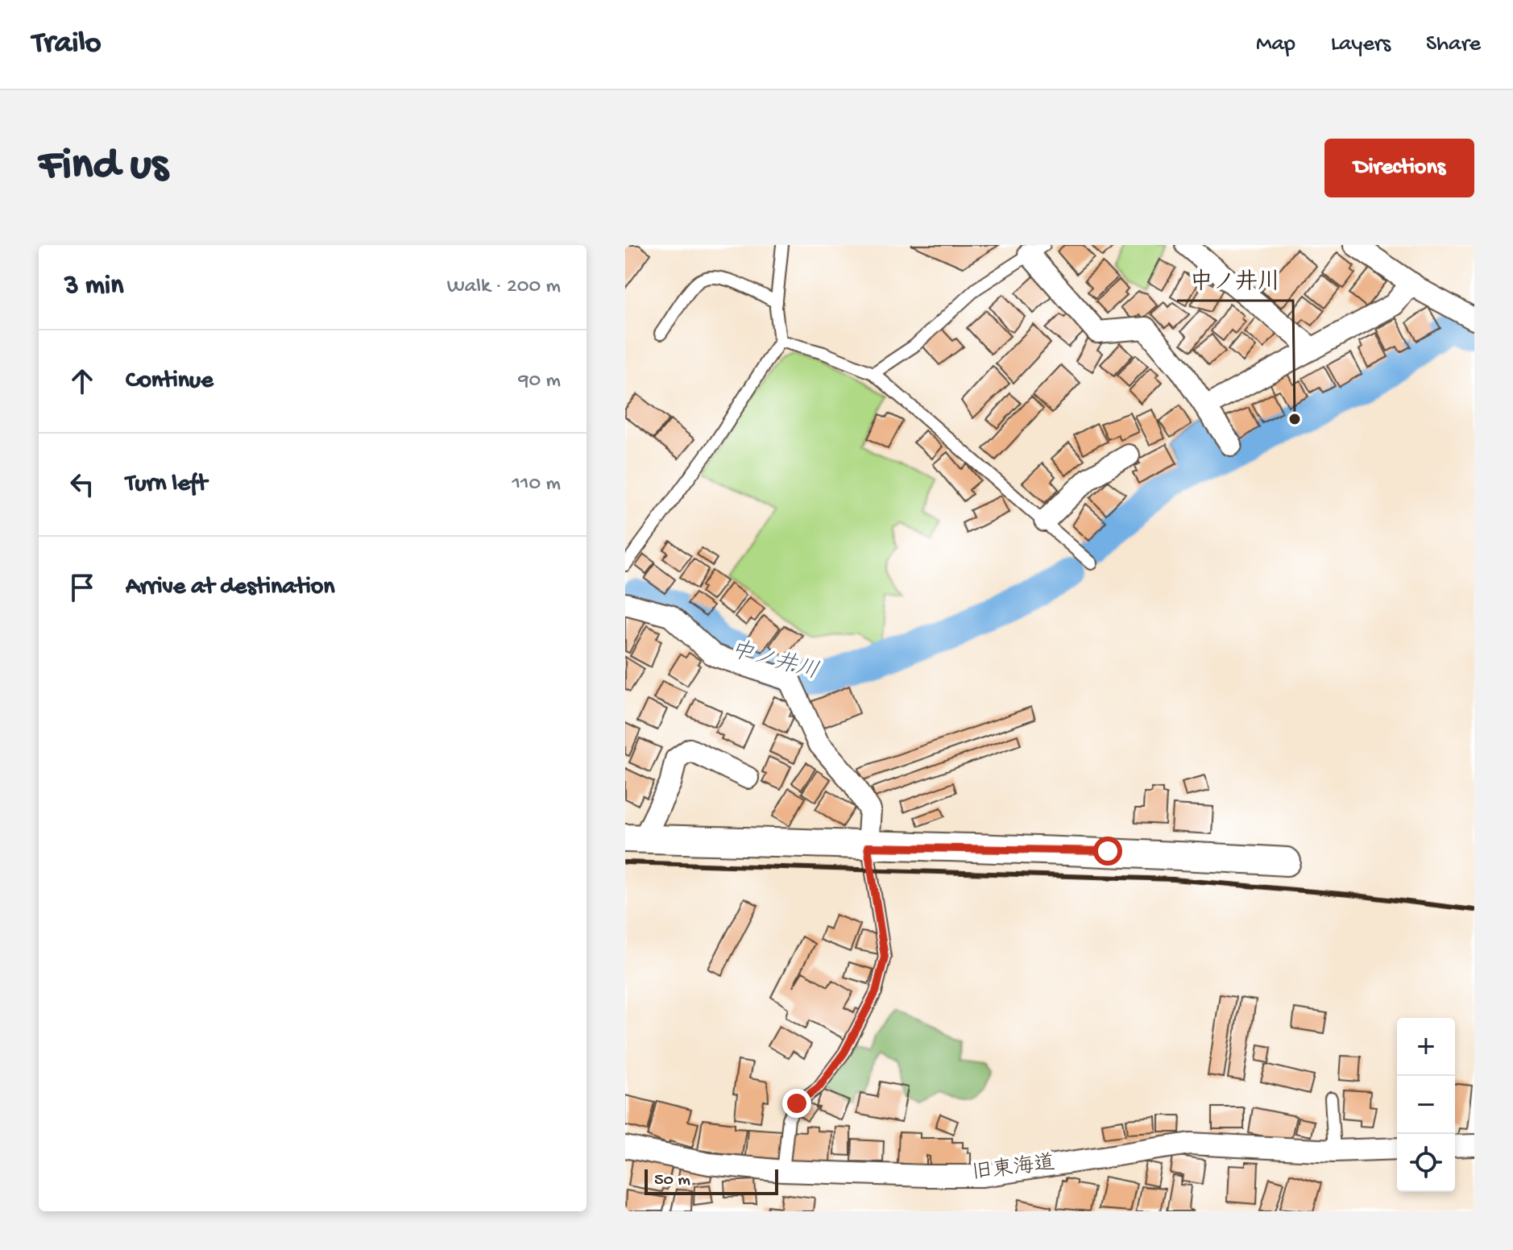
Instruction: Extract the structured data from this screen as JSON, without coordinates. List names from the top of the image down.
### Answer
{
  "streets": {
    "street": ["旧東海道"]
  },
  "water": ["中ノ井川"],
  "places": ["中ノ井川"],
  "scale_bar": "50 m",
  "page": {
    "header": "Trailo",
    "nav": ["Map", "Layers", "Share"],
    "buttons": "Directions",
    "title": "Find us",
    "heading": ["3 min", "Walk · 200 m"],
    "list": [
      ["Continue", "90 m"],
      ["Turn left", "110 m"],
      "Arrive at destination"
    ],
    "map_buttons": ["+", "−"],
    "scale": "50 m"
  }
}
